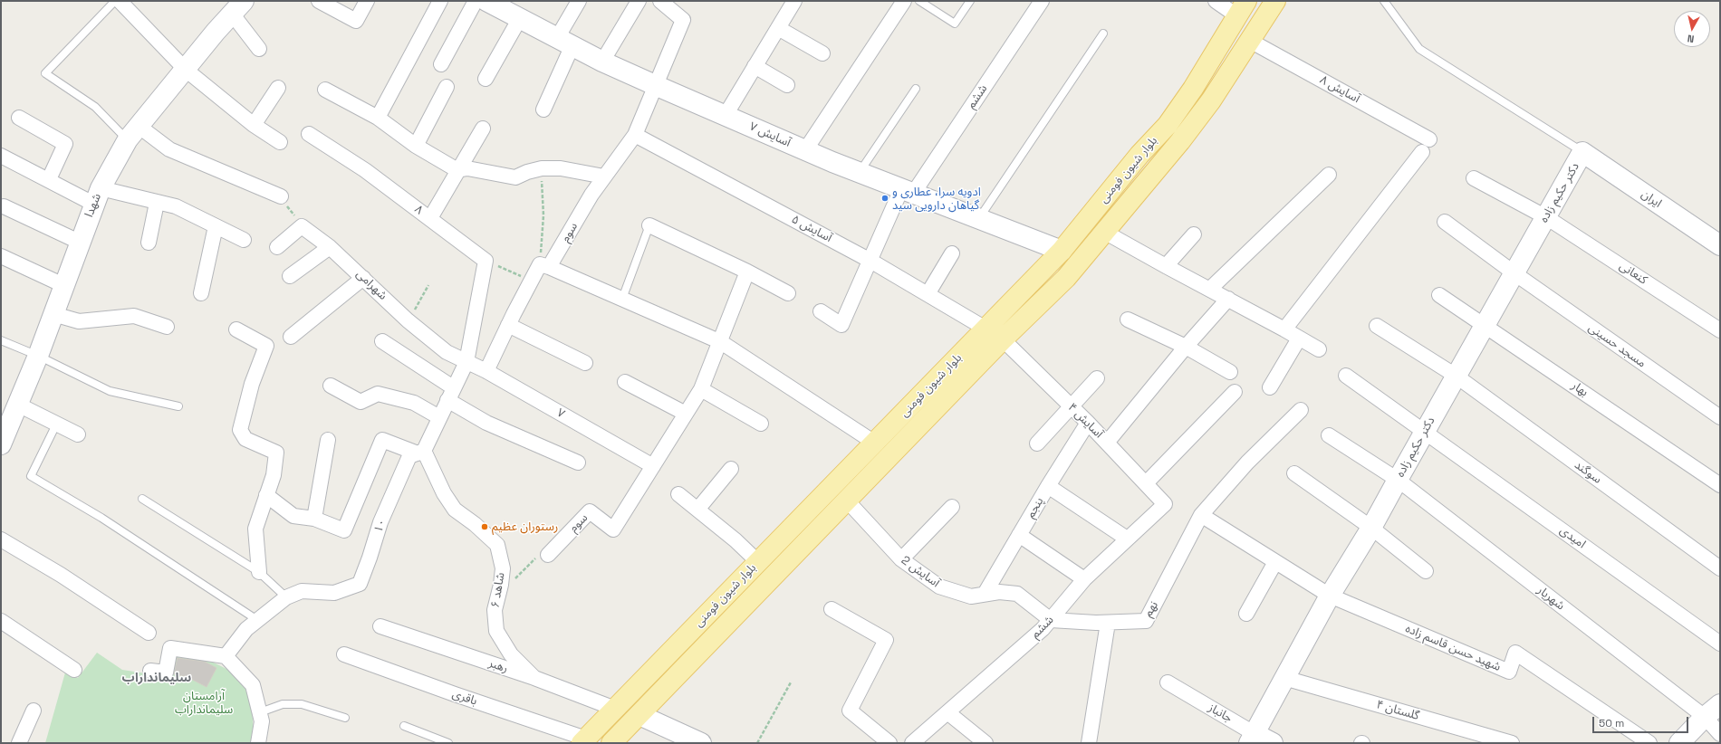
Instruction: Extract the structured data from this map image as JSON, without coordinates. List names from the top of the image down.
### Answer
{
  "streets": {
    "main road": ["بلوار شیون فومنی"],
    "street": [
      "آسایش ۸",
      "ششم",
      "آسایش ۷",
      "دکتر حکیم زاده",
      "ایران",
      "شهدا",
      "۸",
      "آسایش ۵",
      "سوم",
      "کنعانی",
      "شهرامی",
      "مسجد حسینی",
      "بهار",
      "۷",
      "آسایش ۴",
      "سوگند",
      "پنجم",
      "۱۰",
      "امیدی",
      "آسایش 2",
      "شاهد ۶",
      "شهریار",
      "نهم",
      "شهید حسن قاسم زاده",
      "رهبر",
      "باقری",
      "گلستان ۴",
      "جانباز"
    ]
  },
  "crossings": [
    ["آسایش ۸", "بلوار شیون فومنی"],
    ["ششم", "آسایش ۷"],
    ["ششم", "آسایش ۵"],
    ["ششم", "آسایش ۴"],
    ["ششم", "آسایش 2"],
    ["ششم", "نهم"],
    ["آسایش ۷", "بلوار شیون فومنی"],
    ["آسایش ۷", "سوم"],
    ["بلوار شیون فومنی", "آسایش ۵"],
    ["بلوار شیون فومنی", "آسایش ۴"],
    ["بلوار شیون فومنی", "آسایش 2"],
    ["بلوار شیون فومنی", "رهبر"],
    ["بلوار شیون فومنی", "باقری"],
    ["دکتر حکیم زاده", "ایران"],
    ["دکتر حکیم زاده", "کنعانی"],
    ["دکتر حکیم زاده", "مسجد حسینی"],
    ["دکتر حکیم زاده", "بهار"],
    ["دکتر حکیم زاده", "سوگند"],
    ["دکتر حکیم زاده", "امیدی"],
    ["دکتر حکیم زاده", "شهریار"],
    ["دکتر حکیم زاده", "شهید حسن قاسم زاده"],
    ["دکتر حکیم زاده", "گلستان ۴"],
    ["دکتر حکیم زاده", "جانباز"],
    ["۸", "۱۰"],
    ["آسایش ۵", "سوم"],
    ["سوم", "۷"],
    ["شهرامی", "۷"],
    ["شهرامی", "۱۰"],
    ["۷", "۱۰"],
    ["آسایش ۴", "پنجم"],
    ["پنجم", "آسایش 2"],
    ["۱۰", "شاهد ۶"],
    ["آسایش 2", "نهم"],
    ["شاهد ۶", "رهبر"]
  ],
  "districts": ["سلیمانداراب"],
  "parks": ["آرامستان سلیمانداراب"],
  "places": ["ادویه سرا، عطاری و گیاهان دارویی سید", "رستوران عظیم"],
  "scale_bar": "50 m",
  "north": "bottom"
}
